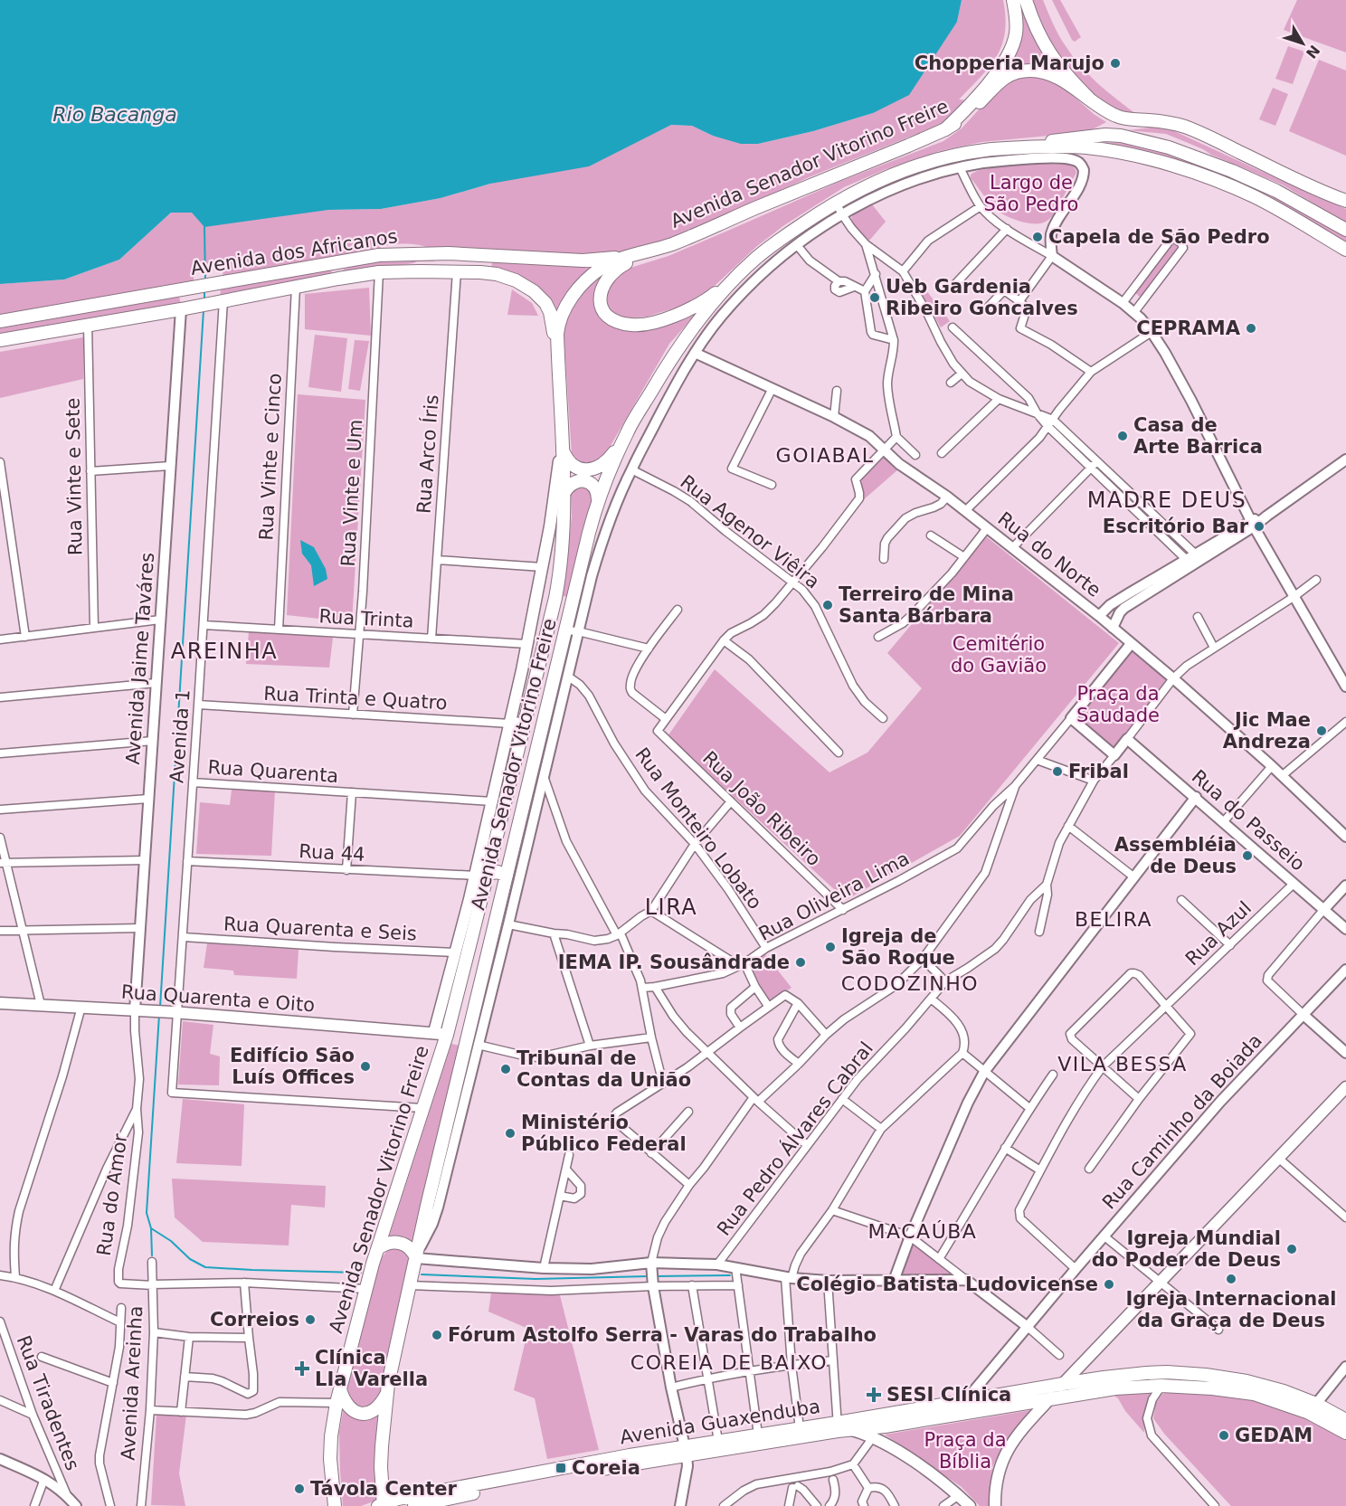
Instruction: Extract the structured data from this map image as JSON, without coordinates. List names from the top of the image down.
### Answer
{
  "streets": {
    "main road": [
      "Avenida Senador Vitorino Freire",
      "Avenida dos Africanos",
      "Rua Quarenta e Oito",
      "Avenida Guaxenduba"
    ],
    "street": [
      "Rua Arco Íris",
      "Rua Vinte e Cinco",
      "Rua Vinte e Sete",
      "Rua Vinte e Um",
      "Rua Agenor Viêira",
      "Rua do Norte",
      "Rua Trinta",
      "Avenida Jaime Taváres",
      "Rua Trinta e Quatro",
      "Avenida 1",
      "Rua Quarenta",
      "Rua João Ribeiro",
      "Rua do Passeio",
      "Rua Monteiro Lobato",
      "Rua 44",
      "Rua Oliveira Lima",
      "Rua Quarenta e Seis",
      "Rua Azul",
      "Rua Caminho da Boiada",
      "Rua Pedro Álvares Cabral",
      "Rua do Amor",
      "Avenida Areinha",
      "Rua Tiradentes"
    ]
  },
  "crossings": [
    ["Avenida Senador Vitorino Freire", "Avenida dos Africanos"],
    ["Avenida Senador Vitorino Freire", "Rua Agenor Viêira"],
    ["Avenida Senador Vitorino Freire", "Rua do Norte"],
    ["Avenida Senador Vitorino Freire", "Rua Trinta"],
    ["Avenida Senador Vitorino Freire", "Rua Trinta e Quatro"],
    ["Avenida Senador Vitorino Freire", "Rua Quarenta"],
    ["Avenida Senador Vitorino Freire", "Rua Monteiro Lobato"],
    ["Avenida Senador Vitorino Freire", "Rua 44"],
    ["Avenida Senador Vitorino Freire", "Rua Quarenta e Seis"],
    ["Avenida Senador Vitorino Freire", "Rua Quarenta e Oito"],
    ["Avenida Senador Vitorino Freire", "Avenida Guaxenduba"],
    ["Avenida dos Africanos", "Rua Arco Íris"],
    ["Avenida dos Africanos", "Rua Vinte e Cinco"],
    ["Avenida dos Africanos", "Rua Vinte e Sete"],
    ["Avenida dos Africanos", "Rua Vinte e Um"],
    ["Avenida dos Africanos", "Avenida Jaime Taváres"],
    ["Avenida dos Africanos", "Avenida 1"],
    ["Rua Arco Íris", "Rua Trinta"],
    ["Rua Vinte e Cinco", "Rua Trinta"],
    ["Rua Vinte e Um", "Rua Trinta"],
    ["Rua Vinte e Um", "Rua Trinta e Quatro"],
    ["Rua Trinta", "Avenida 1"],
    ["Avenida Jaime Taváres", "Rua Quarenta e Oito"],
    ["Rua Trinta e Quatro", "Avenida 1"],
    ["Avenida 1", "Rua Quarenta"],
    ["Avenida 1", "Rua 44"],
    ["Avenida 1", "Rua Quarenta e Seis"],
    ["Avenida 1", "Rua Quarenta e Oito"],
    ["Rua Quarenta", "Rua 44"],
    ["Rua João Ribeiro", "Rua Oliveira Lima"],
    ["Rua do Passeio", "Rua Azul"],
    ["Rua Monteiro Lobato", "Rua Oliveira Lima"],
    ["Rua Azul", "Rua Caminho da Boiada"],
    ["Rua Caminho da Boiada", "Avenida Guaxenduba"],
    ["Rua do Amor", "Avenida Areinha"]
  ],
  "districts": [
    "GOIABAL",
    "MADRE DEUS",
    "AREINHA",
    "LIRA",
    "BELIRA",
    "CODOZINHO",
    "VILA BESSA",
    "MACAÚBA",
    "COREIA DE BAIXO"
  ],
  "water": ["Rio Bacanga"],
  "parks": [
    "Largo de São Pedro",
    "Cemitério do Gavião",
    "Praça da Saudade",
    "Praça da Bíblia"
  ],
  "places": {
    "other": [
      "Chopperia Marujo",
      "Capela de São Pedro",
      "Ueb Gardenia Ribeiro Goncalves",
      "CEPRAMA",
      "Casa de Arte Barrica",
      "Escritório Bar",
      "Terreiro de Mina Santa Bárbara",
      "Jic Mae Andreza",
      "Fribal",
      "Assembléia de Deus",
      "Igreja de São Roque",
      "IEMA IP. Sousândrade",
      "Edifício São Luís Offices",
      "Tribunal de Contas da União",
      "Ministério Público Federal",
      "Igreja Mundial do Poder de Deus",
      "Igreja Internacional da Graça de Deus",
      "Colégio Batista Ludovicense",
      "Correios",
      "Fórum Astolfo Serra - Varas do Trabalho",
      "GEDAM",
      "Távola Center"
    ],
    "health": ["Clínica LIa Varella", "SESI Clínica"],
    "transit": ["Coreia"]
  },
  "north": "bottom right"
}
